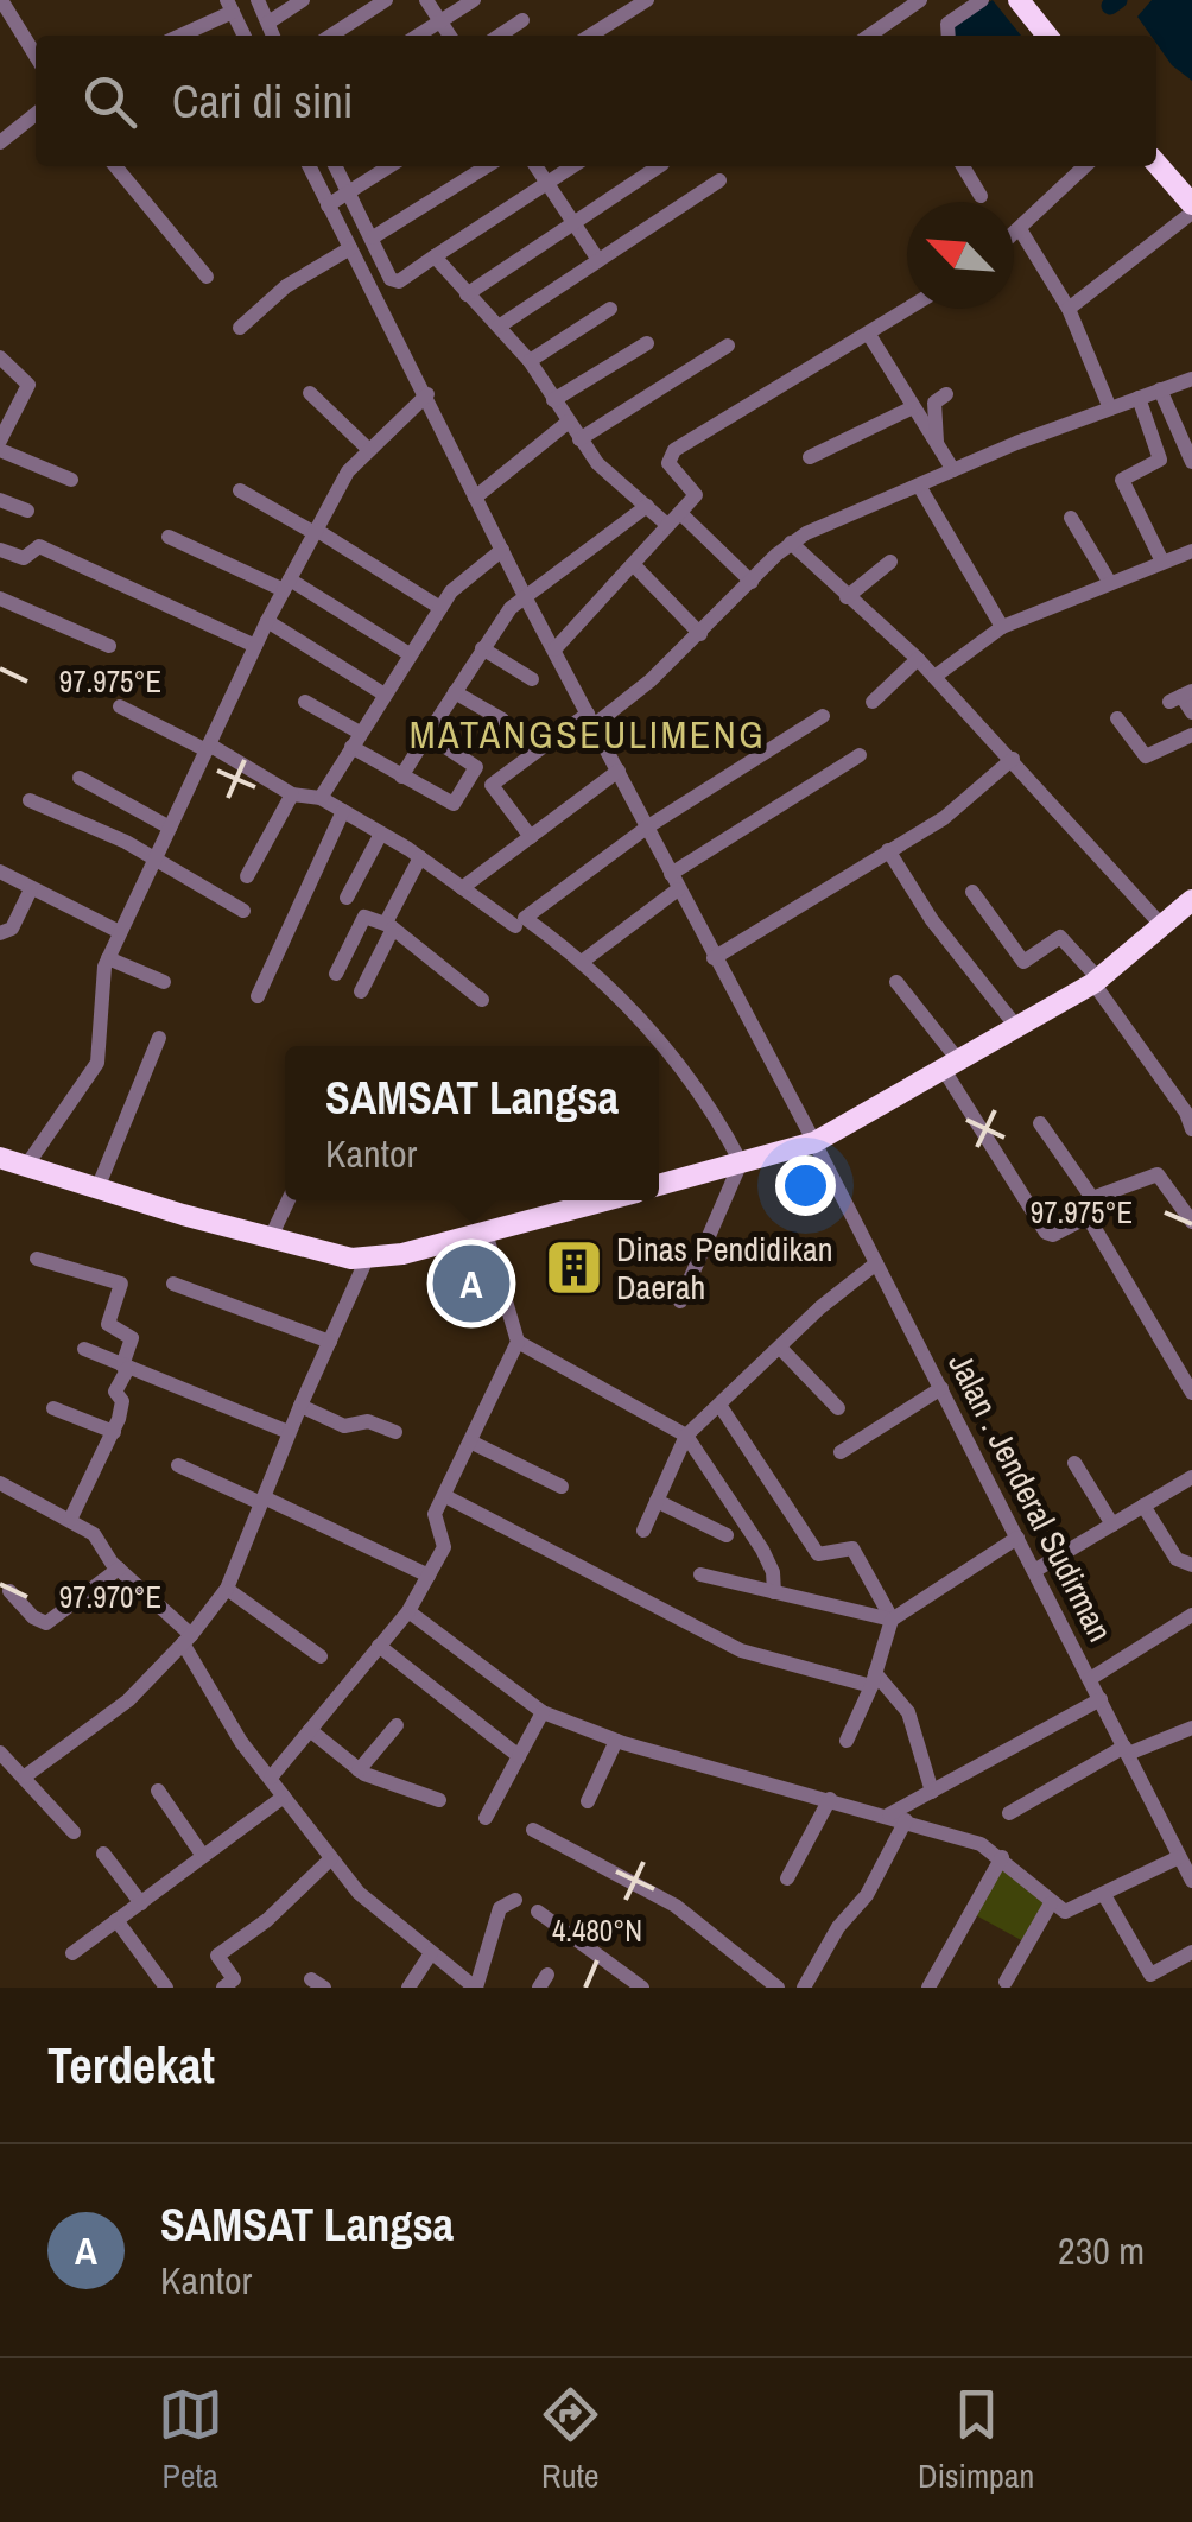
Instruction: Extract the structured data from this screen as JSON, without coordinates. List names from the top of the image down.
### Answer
{
  "streets": {
    "street": ["Jalan . Jenderal Sudirman"]
  },
  "districts": ["MATANGSEULIMENG"],
  "places": {
    "building": ["Dinas Pendidikan Daerah"]
  },
  "north": "top left",
  "page": {
    "search": "Cari di sini",
    "popup": ["SAMSAT Langsa", "Kantor"],
    "pins": "A",
    "heading": "Terdekat",
    "list": [
      {
        "mark": "A",
        "name": "SAMSAT Langsa",
        "note": "Kantor",
        "value": "230 m"
      }
    ],
    "nav": ["Peta", "Rute", "Disimpan"]
  },
  "coordinates": ["97.975°E", "97.970°E", "4.480°N"]
}
